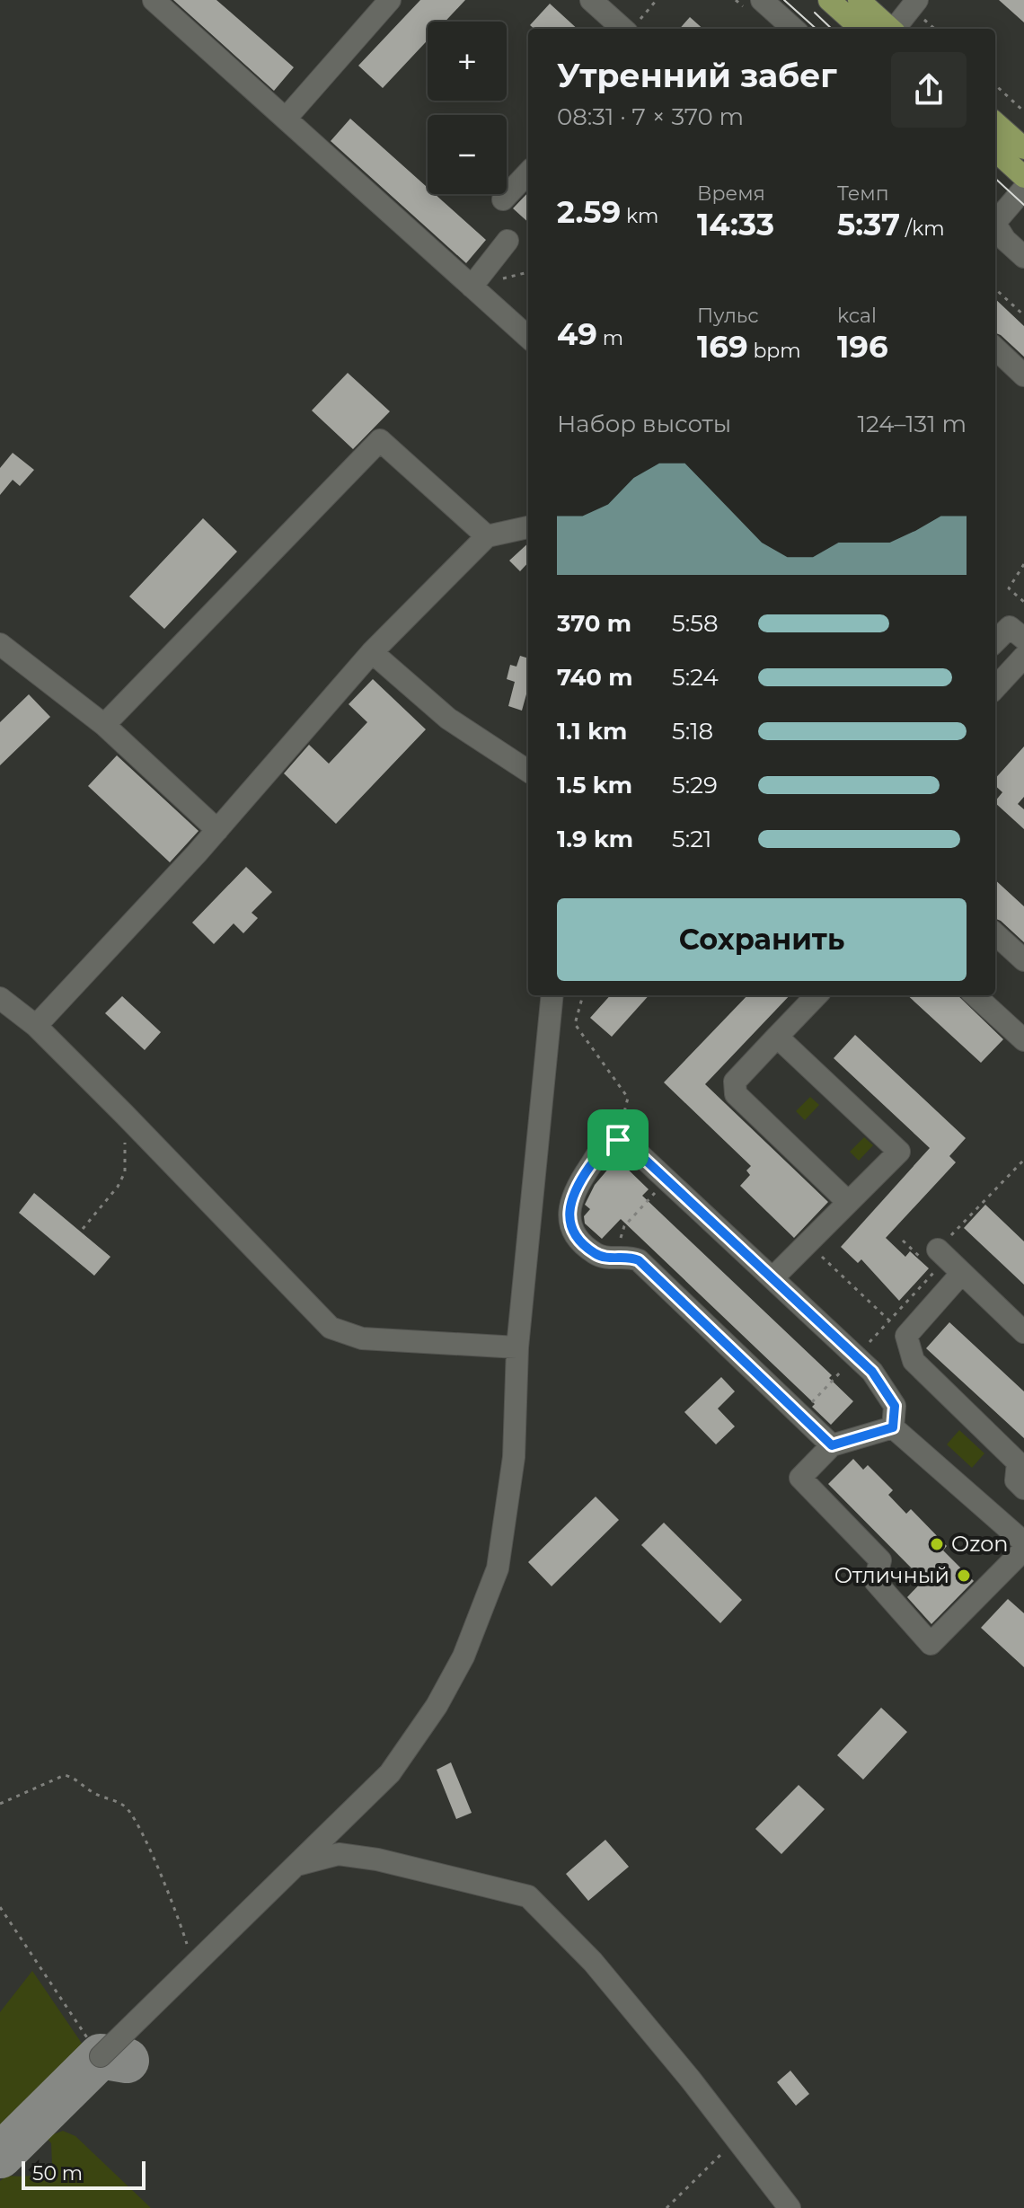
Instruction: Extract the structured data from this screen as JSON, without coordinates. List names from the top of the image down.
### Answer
{
  "places": ["Ozon", "Отличный"],
  "scale_bar": "50 m",
  "page": {
    "map_buttons": ["+", "−"],
    "heading": ["Утренний забег", "08:31 · 7 × 370 m"],
    "stats": [
      ["2.59 km"],
      ["Время", "14:33"],
      ["Темп", "5:37 /km"],
      ["49 m"],
      ["Пульс", "169 bpm"],
      ["kcal", "196"]
    ],
    "chart": ["Набор высоты", "124–131 m"],
    "list": [
      {
        "name": "370 m",
        "note": "5:58"
      },
      {
        "name": "740 m",
        "note": "5:24"
      },
      {
        "name": "1.1 km",
        "note": "5:18"
      },
      {
        "name": "1.5 km",
        "note": "5:29"
      },
      {
        "name": "1.9 km",
        "note": "5:21"
      }
    ],
    "buttons": "Сохранить",
    "scale": "50 m"
  }
}
